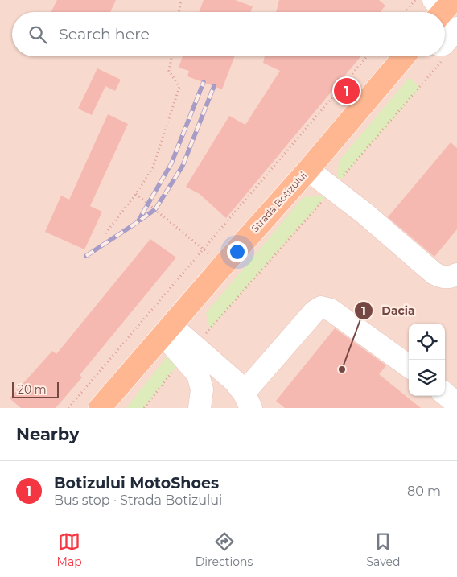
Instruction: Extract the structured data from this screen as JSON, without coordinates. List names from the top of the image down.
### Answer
{
  "streets": {
    "main road": ["Strada Botizului"]
  },
  "places": ["Dacia"],
  "scale_bar": "20 m",
  "page": {
    "search": "Search here",
    "pins": "1",
    "scale": "20 m",
    "heading": "Nearby",
    "list": [
      {
        "mark": "1",
        "name": "Botizului MotoShoes",
        "note": "Bus stop · Strada Botizului",
        "value": "80 m"
      }
    ],
    "nav": ["Map", "Directions", "Saved"]
  }
}
